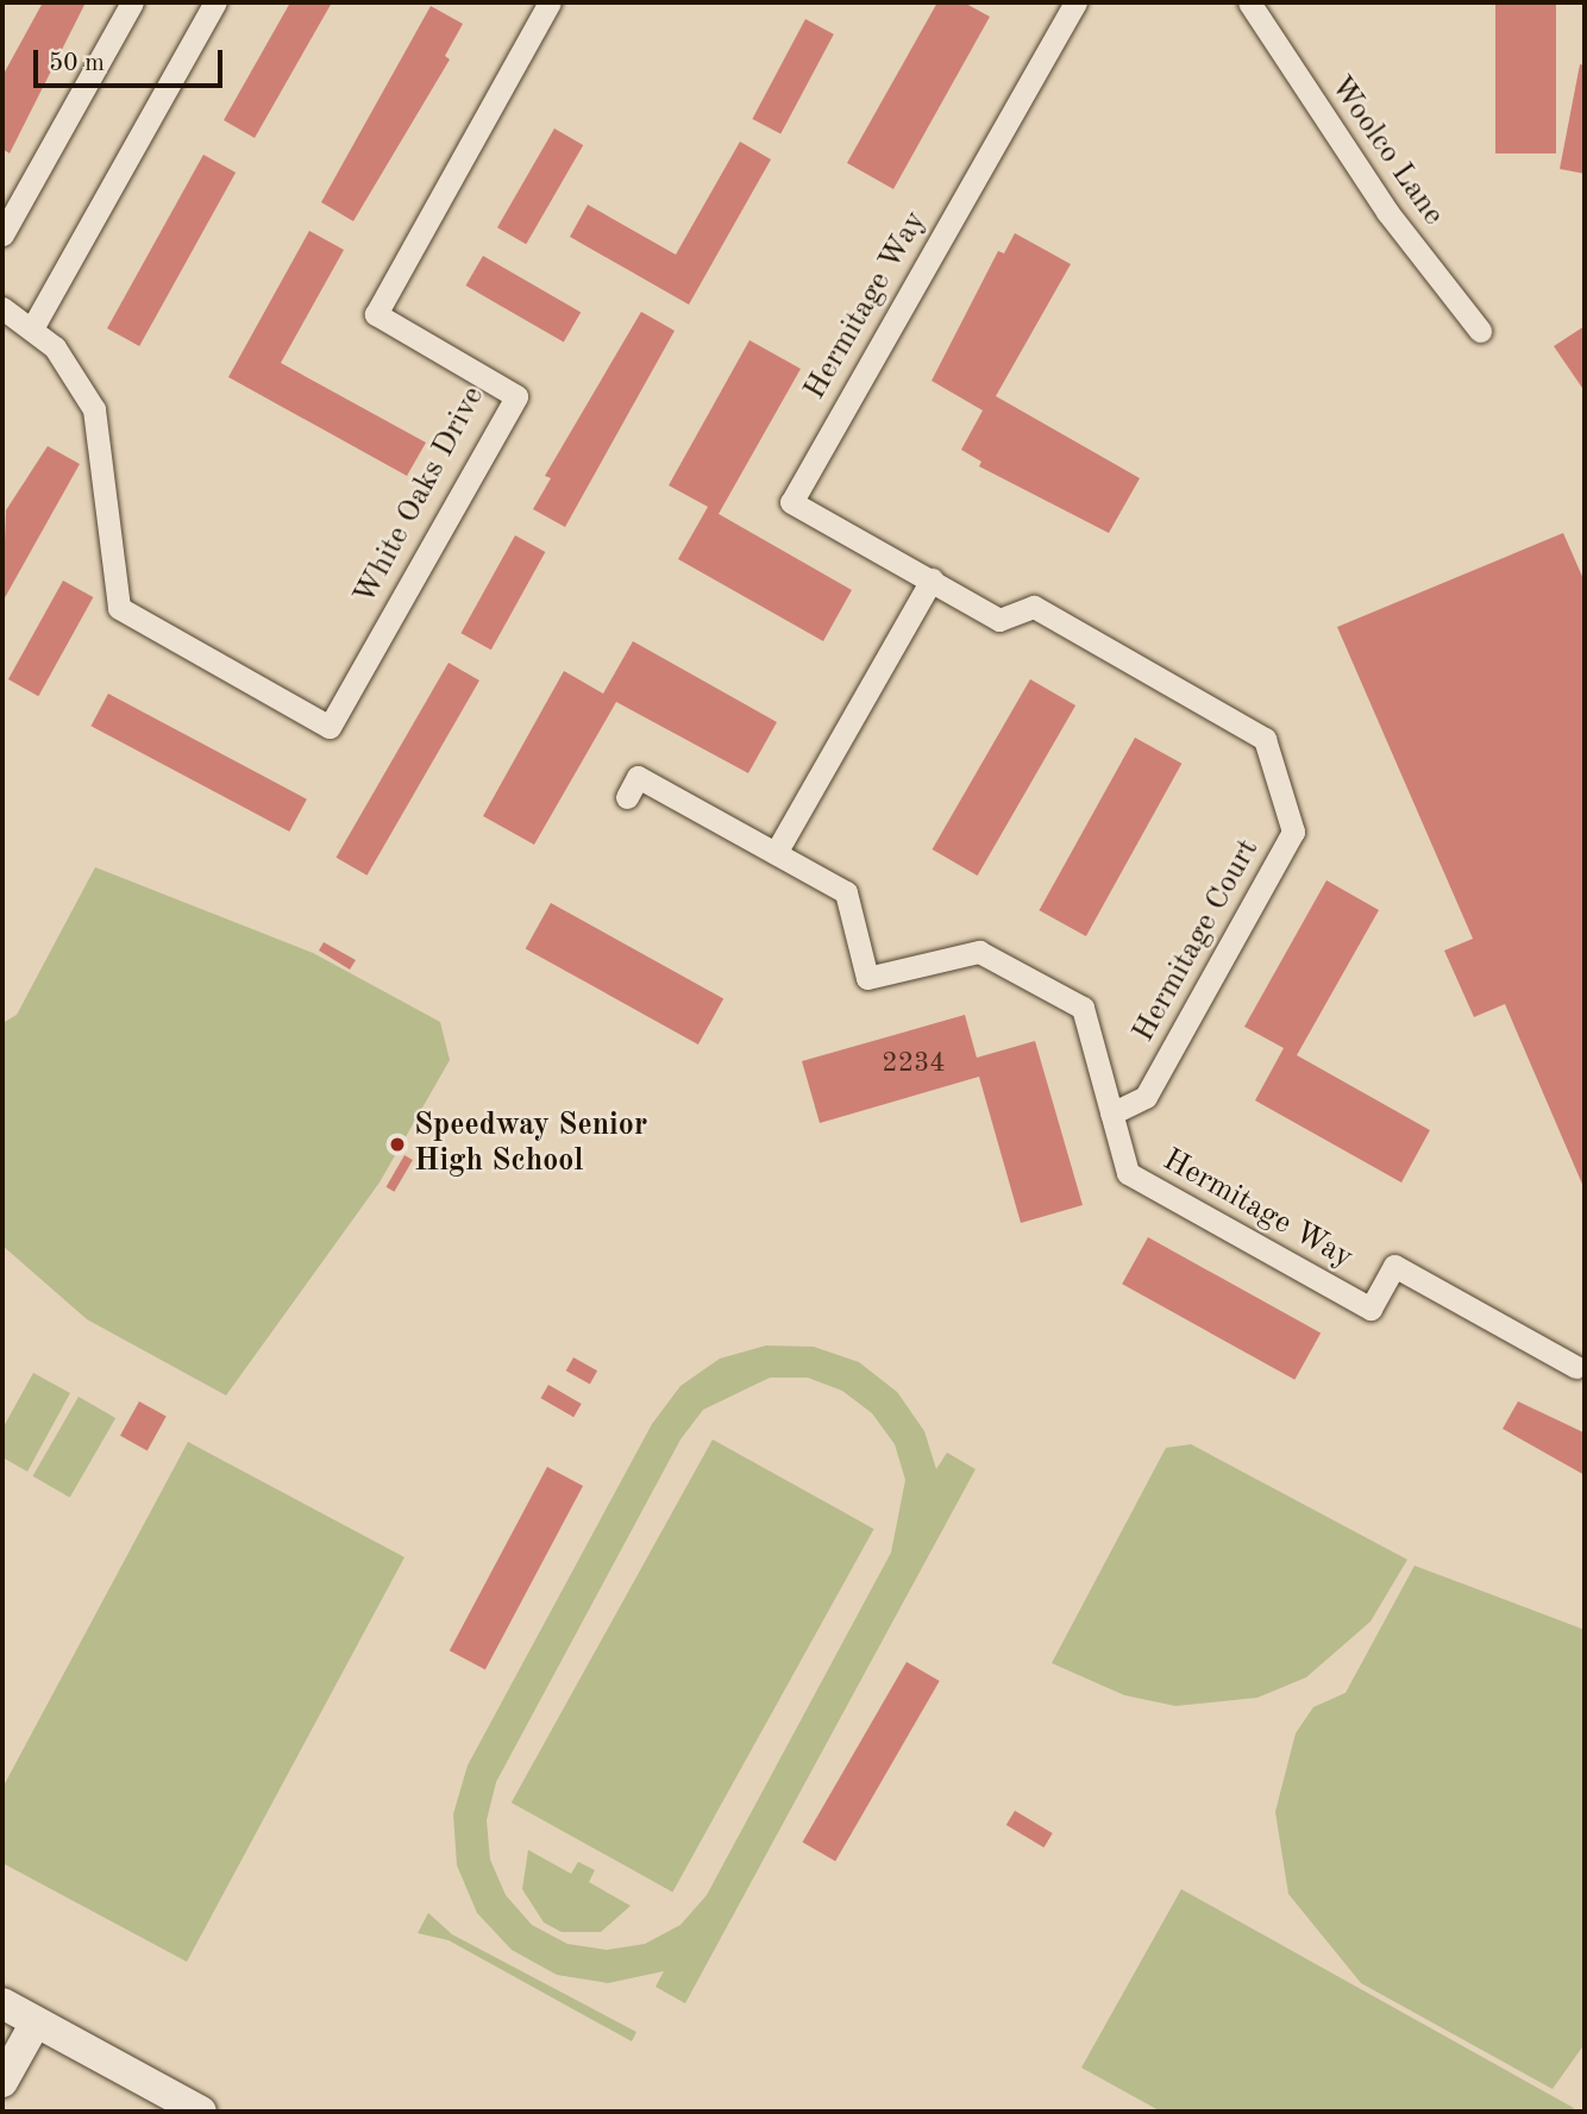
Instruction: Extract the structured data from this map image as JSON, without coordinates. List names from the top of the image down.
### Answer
{
  "streets": {
    "street": [
      "Woolco Lane",
      "Hermitage Way",
      "White Oaks Drive",
      "Hermitage Court"
    ]
  },
  "crossings": [
    ["Hermitage Way", "Hermitage Court"]
  ],
  "places": ["Speedway Senior High School"],
  "house_numbers": ["2234"],
  "scale_bar": "50 m"
}
